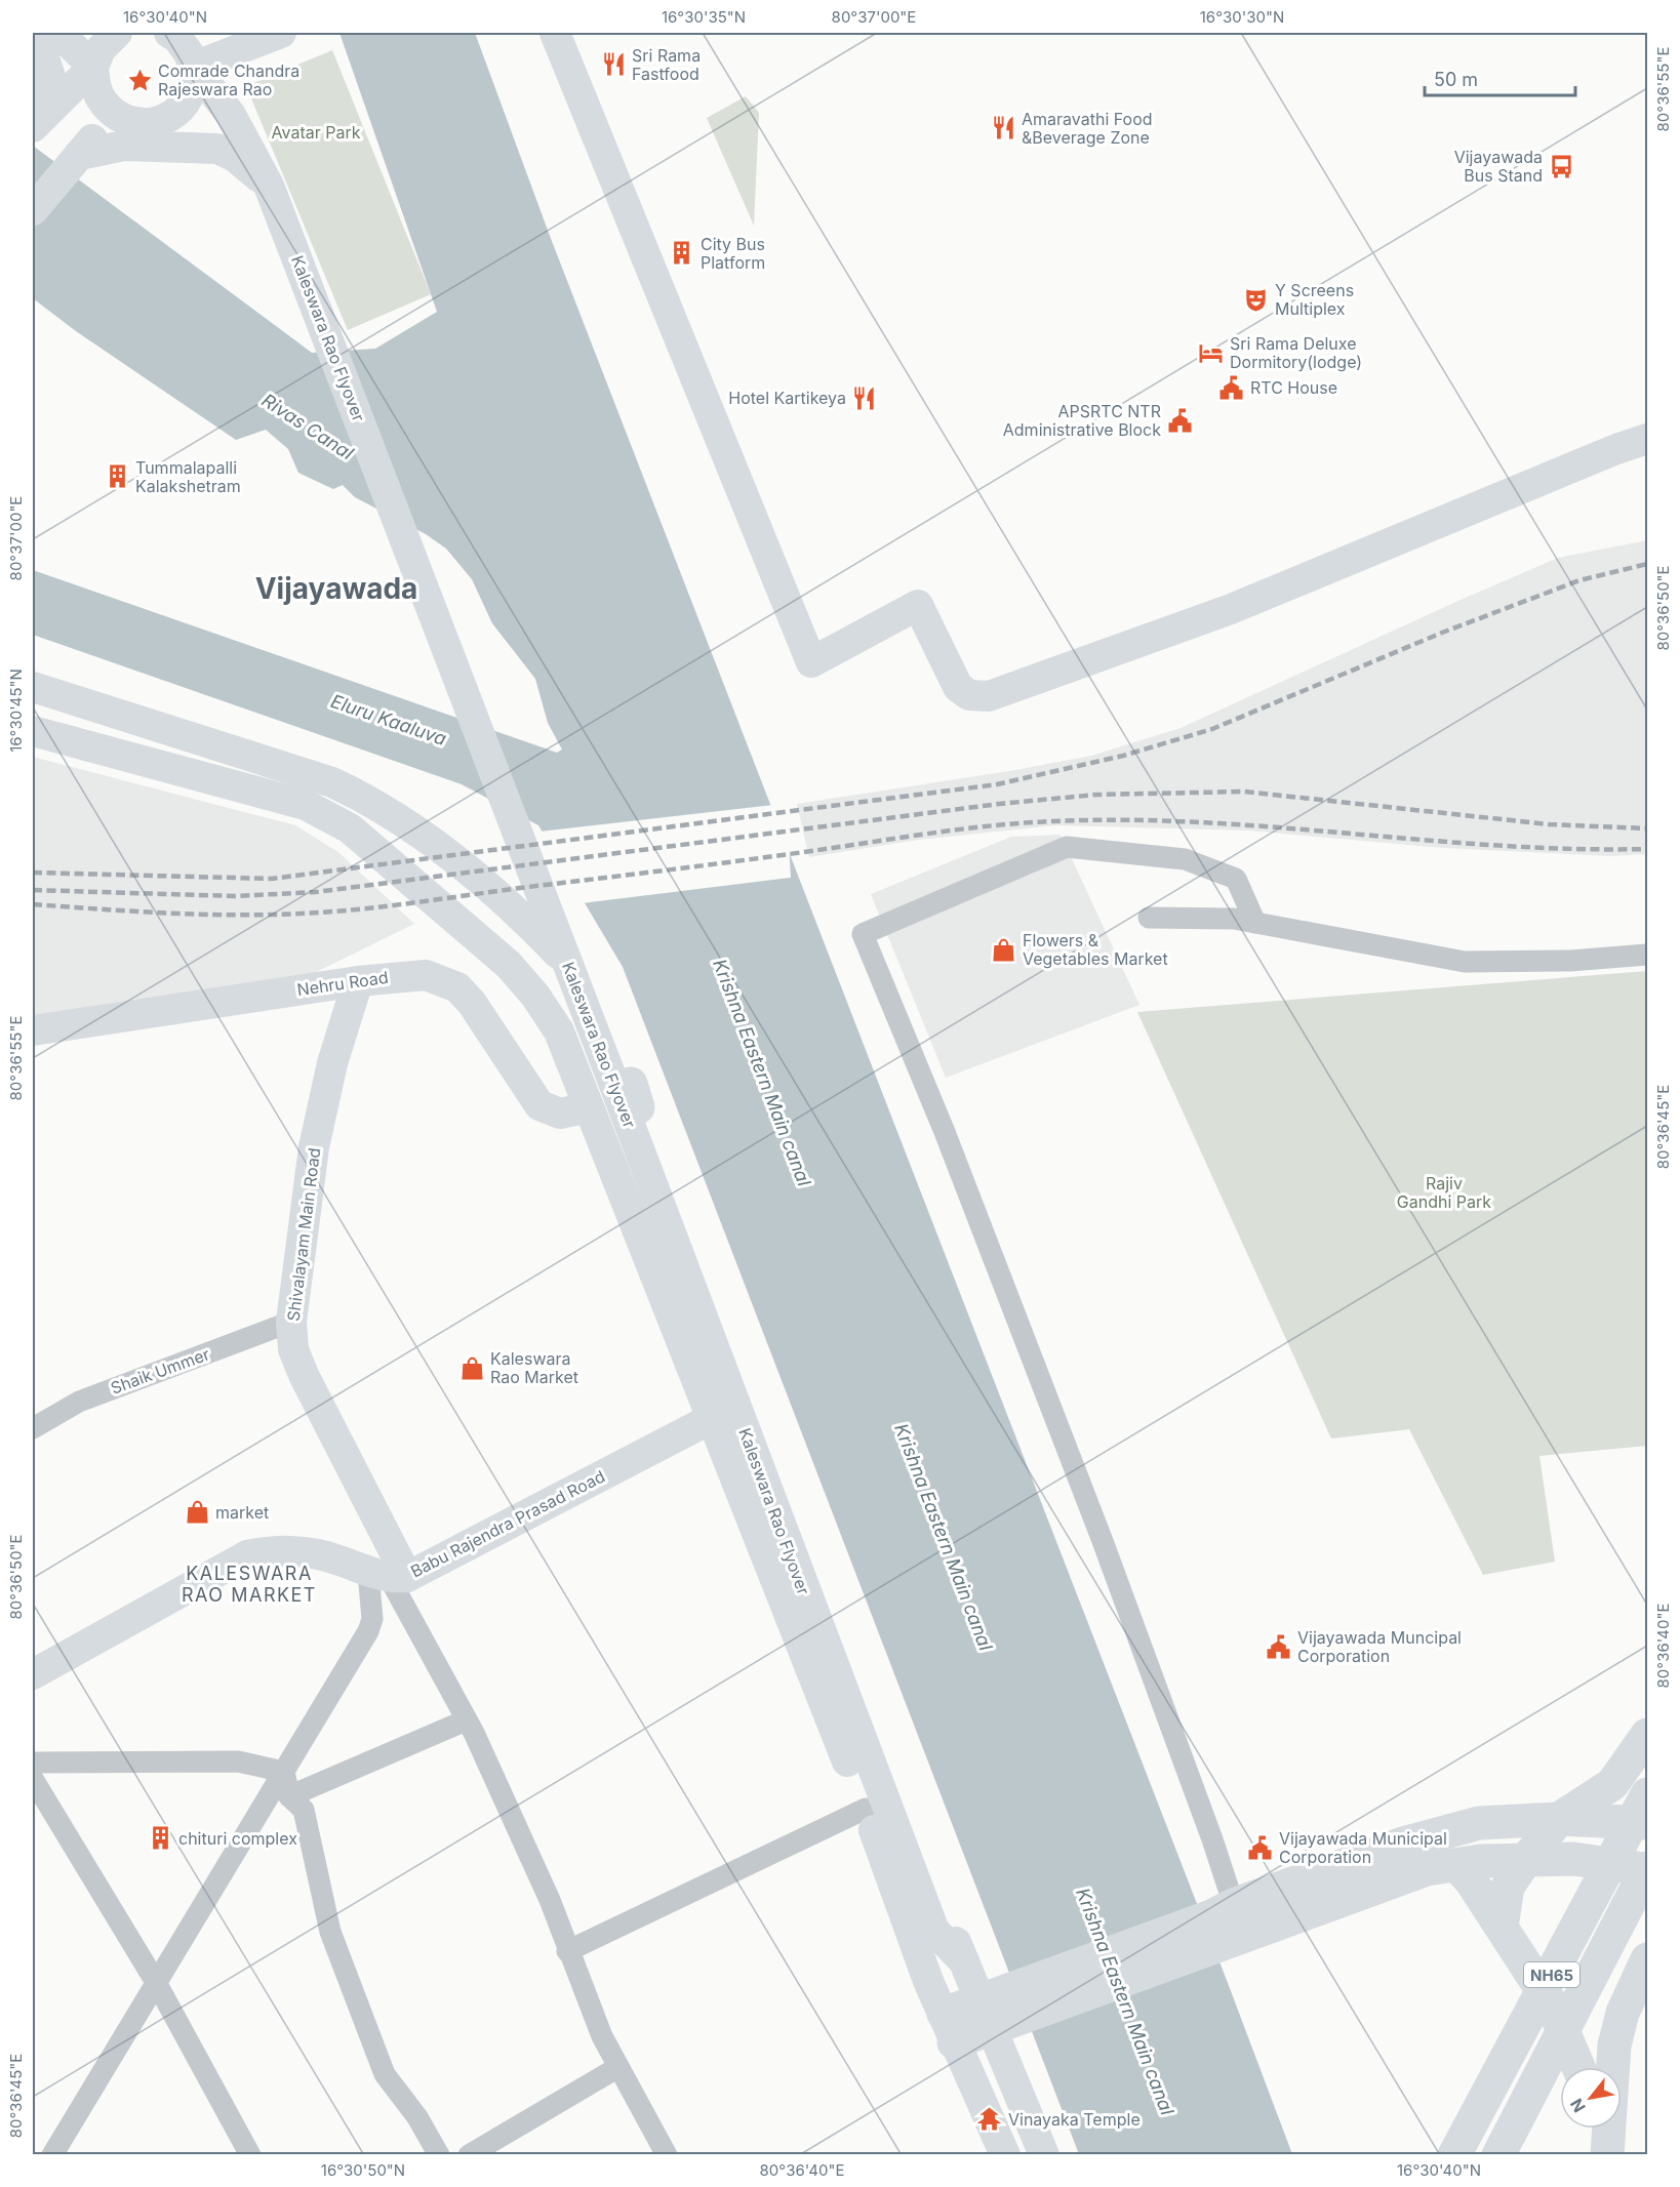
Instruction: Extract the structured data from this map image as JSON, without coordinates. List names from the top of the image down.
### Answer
{
  "streets": {
    "main road": ["NH65"],
    "street": [
      "Kaleswara Rao Flyover",
      "Nehru Road",
      "Shivalayam Main Road",
      "Shaik Ummer",
      "Babu Rajendra Prasad Road"
    ]
  },
  "crossings": [
    ["Nehru Road", "Shivalayam Main Road"],
    ["Shivalayam Main Road", "Shaik Ummer"],
    ["Shivalayam Main Road", "Babu Rajendra Prasad Road"]
  ],
  "districts": ["Vijayawada", "KALESWARA RAO MARKET"],
  "water": ["Rivas Canal", "Eluru Kaaluva", "Krishna Eastern Main canal"],
  "parks": ["Avatar Park", "Rajiv Gandhi Park"],
  "places": {
    "restaurant": ["Sri Rama Fastfood", "Amaravathi Food &Beverage Zone", "Hotel Kartikeya"],
    "place": ["Comrade Chandra Rajeswara Rao"],
    "bus stop": ["Vijayawada Bus Stand"],
    "building": ["City Bus Platform", "Tummalapalli Kalakshetram", "chituri complex"],
    "theatre": ["Y Screens Multiplex"],
    "hotel": ["Sri Rama Deluxe Dormitory(lodge)"],
    "public building": [
      "RTC House",
      "APSRTC NTR Administrative Block",
      "Vijayawada Muncipal Corporation",
      "Vijayawada Municipal Corporation"
    ],
    "shop": ["Flowers & Vegetables Market", "Kaleswara Rao Market", "market"],
    "temple": ["Vinayaka Temple"]
  },
  "scale_bar": "50 m",
  "north": "bottom left",
  "coordinates": [
    "16°30'40\"N",
    "16°30'35\"N",
    "80°37'00\"E",
    "16°30'30\"N",
    "80°36'55\"E",
    "80°36'50\"E",
    "16°30'45\"N",
    "80°36'45\"E",
    "80°36'40\"E",
    "16°30'50\"N"
  ]
}
